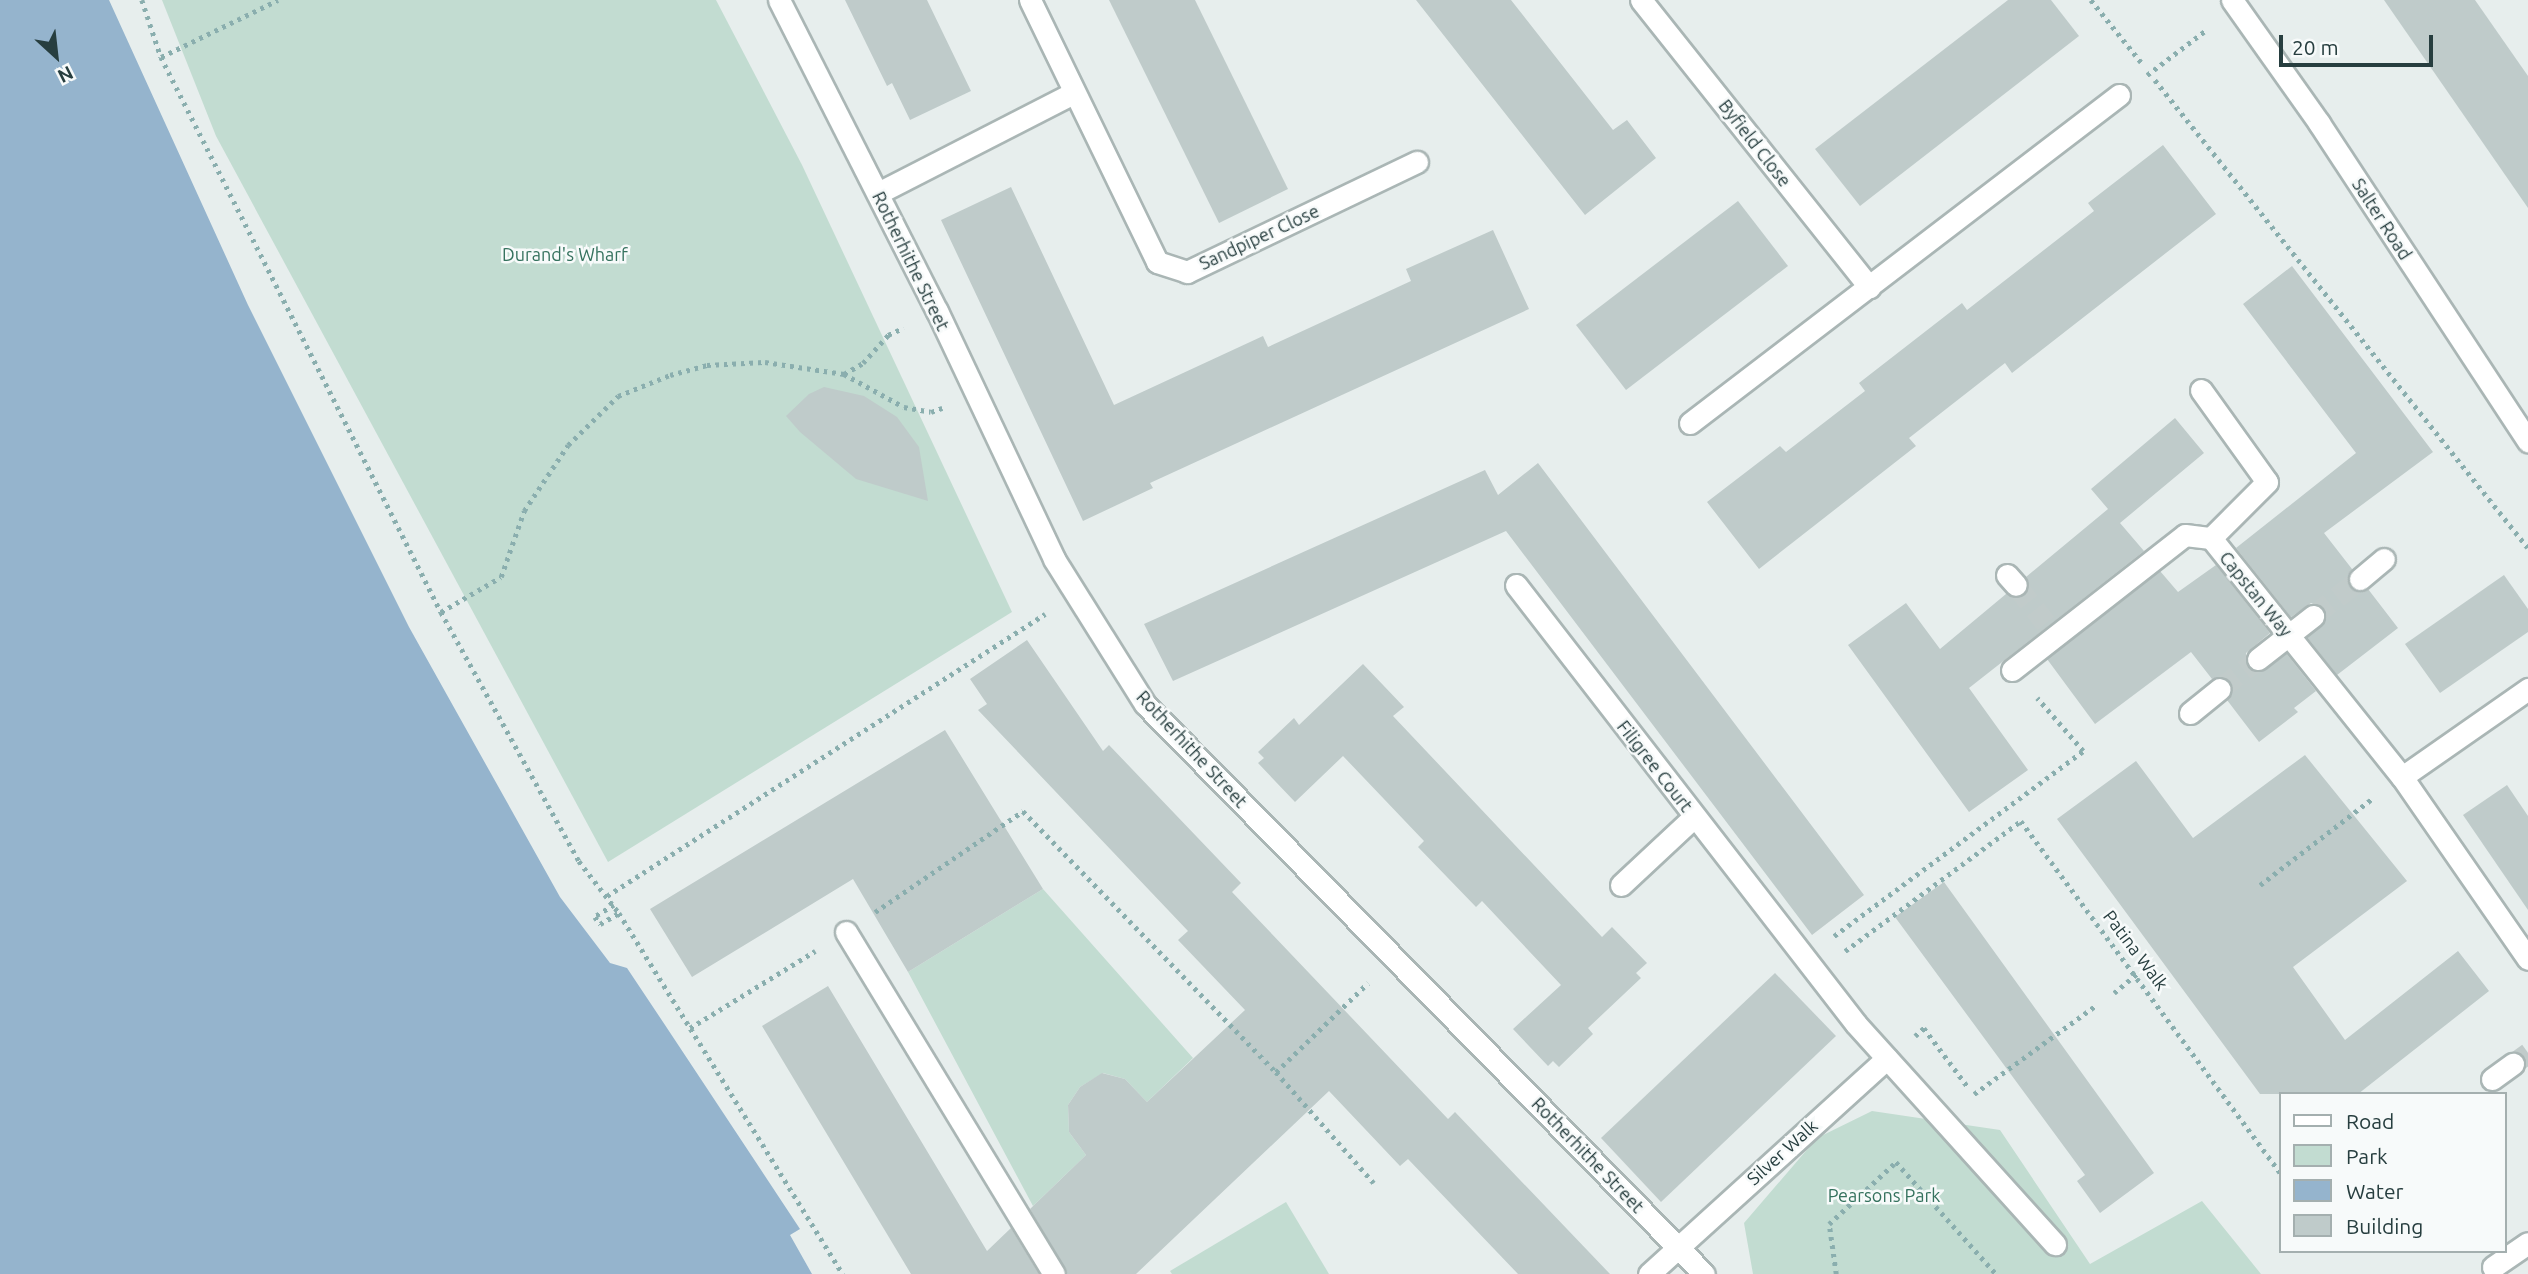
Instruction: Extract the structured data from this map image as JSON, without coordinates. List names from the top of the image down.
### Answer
{
  "streets": {
    "street": [
      "Byfield Close",
      "Salter Road",
      "Sandpiper Close",
      "Rotherhithe Street",
      "Capstan Way",
      "Filigree Court",
      "Silver Walk"
    ],
    "path": ["Patina Walk"]
  },
  "crossings": [
    ["Rotherhithe Street", "Silver Walk"],
    ["Filigree Court", "Patina Walk"]
  ],
  "parks": ["Durand's Wharf", "Pearsons Park"],
  "legend": [
    "Road",
    "Park",
    "Water",
    "Building"
  ],
  "scale_bar": "20 m",
  "north": "bottom right"
}
